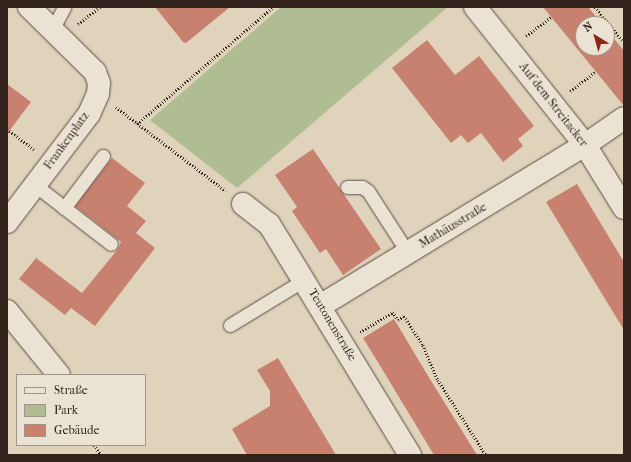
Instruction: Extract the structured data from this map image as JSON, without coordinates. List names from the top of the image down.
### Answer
{
  "streets": {
    "street": [
      "Auf dem Streitacker",
      "Frankenplatz",
      "Mathäusstraße",
      "Teutonenstraße"
    ]
  },
  "crossings": [
    ["Auf dem Streitacker", "Mathäusstraße"],
    ["Mathäusstraße", "Teutonenstraße"]
  ],
  "legend": ["Straße", "Park", "Gebäude"],
  "north": "top left"
}
